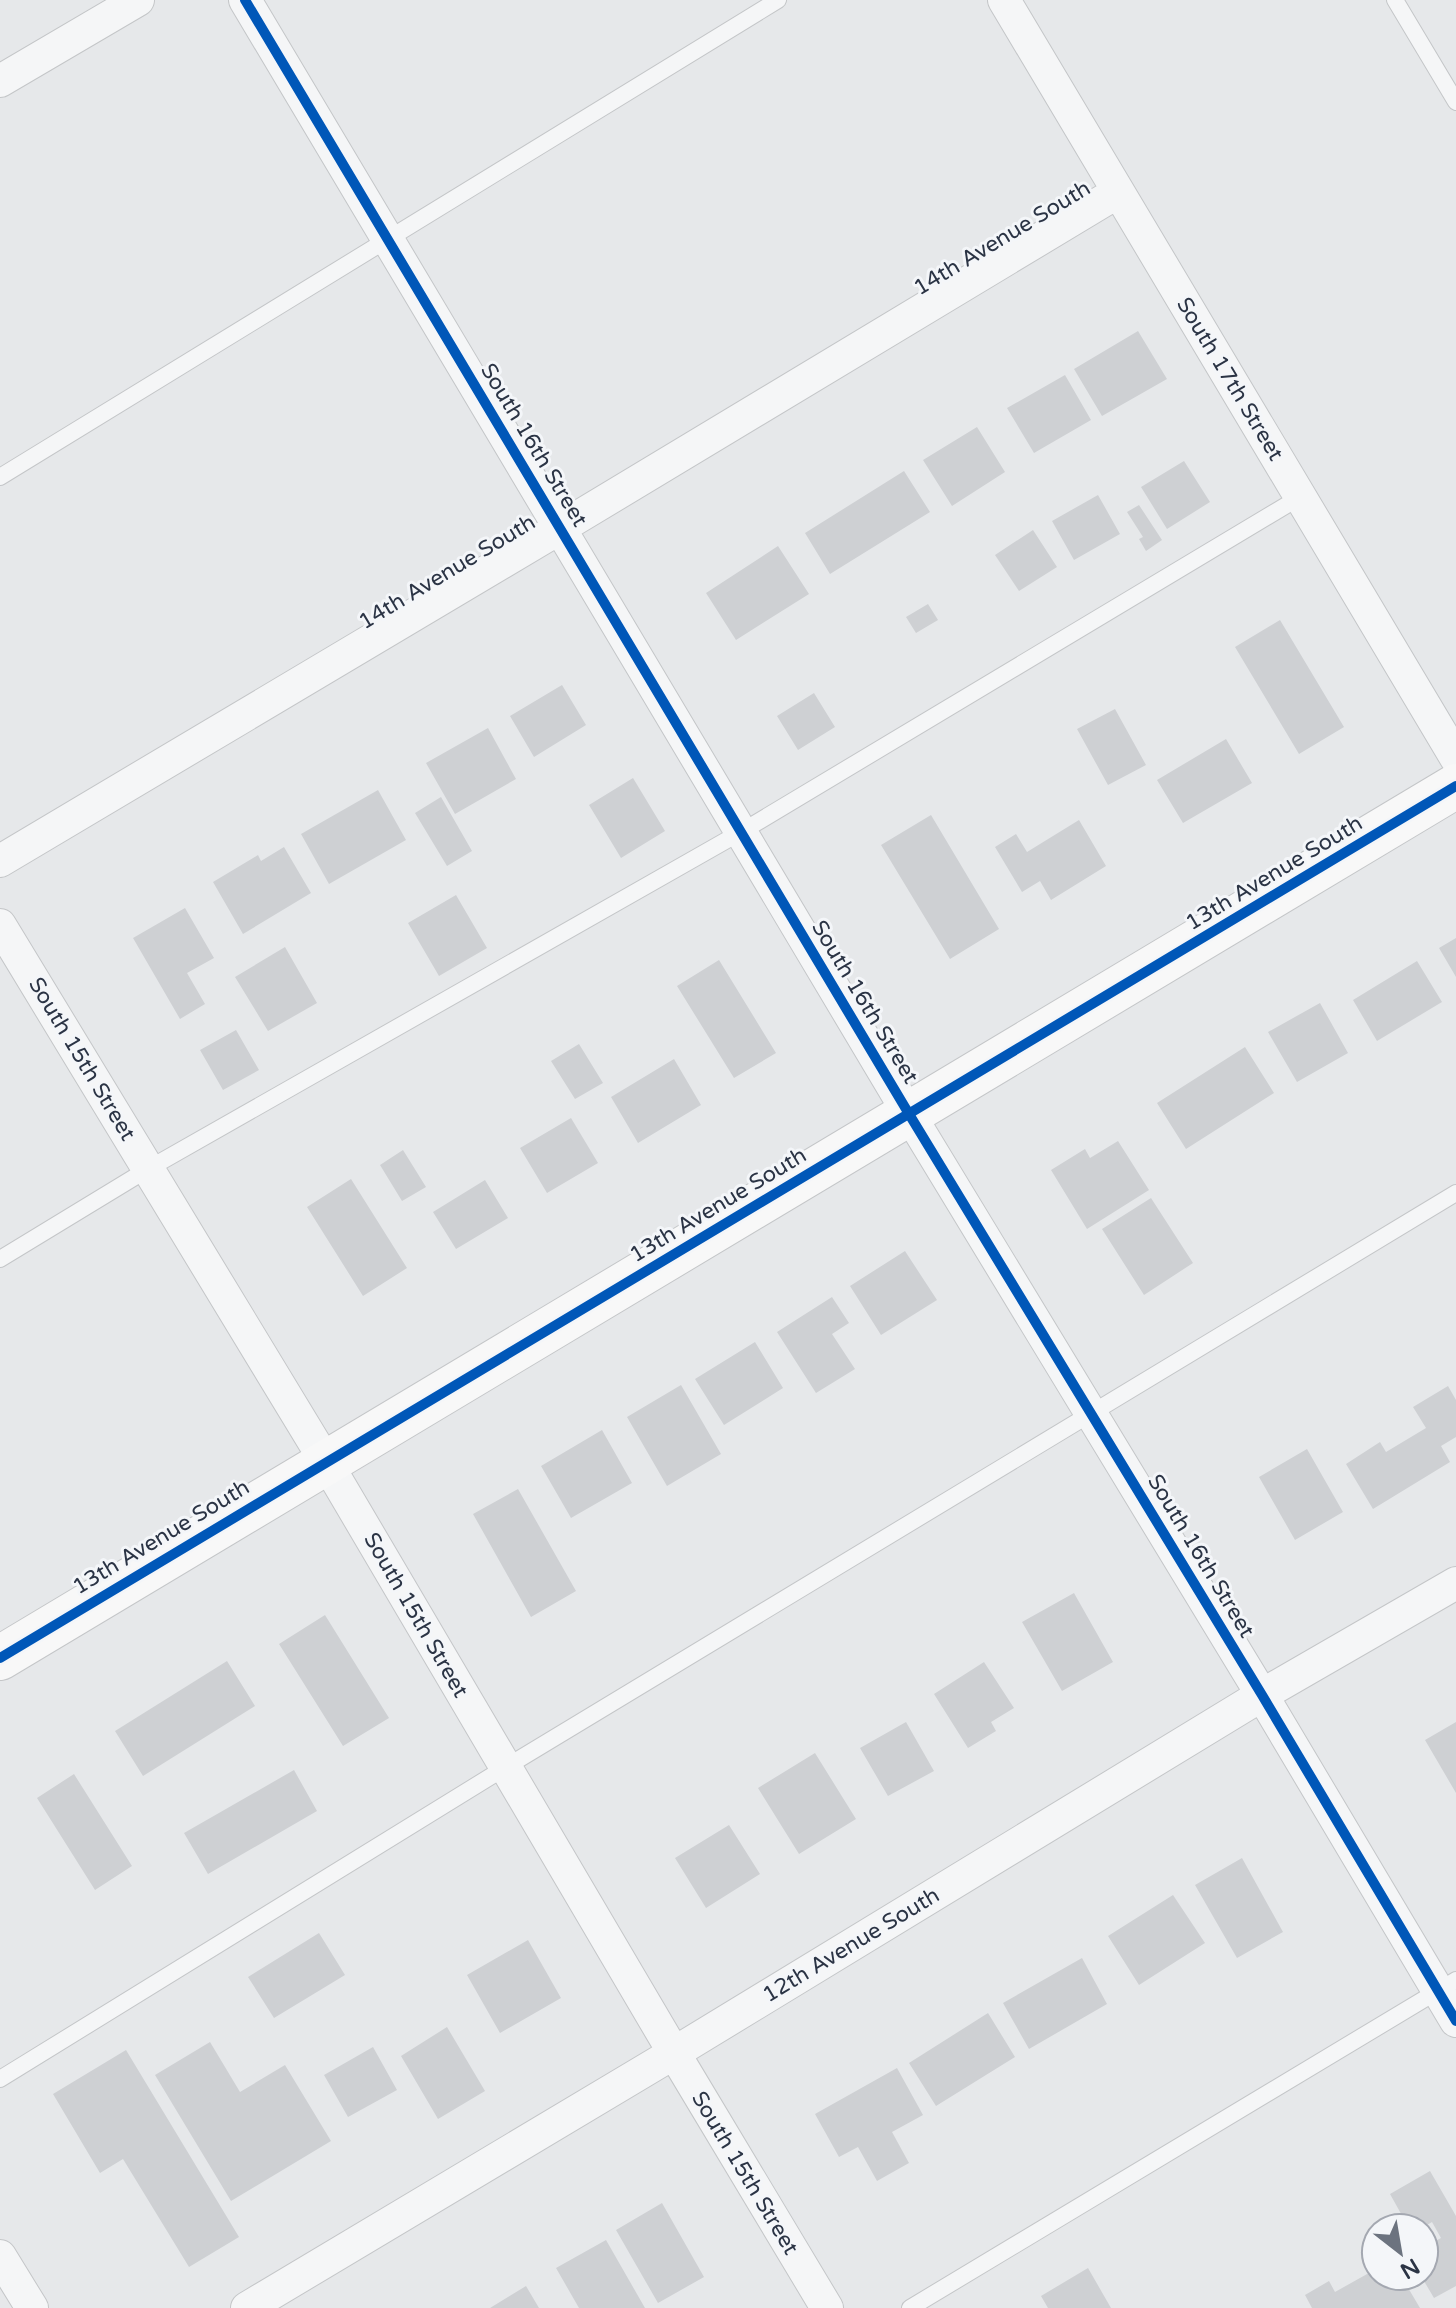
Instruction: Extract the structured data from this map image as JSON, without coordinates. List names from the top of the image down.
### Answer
{
  "streets": {
    "street": [
      "14th Avenue South",
      "South 17th Street",
      "South 16th Street",
      "13th Avenue South",
      "South 15th Street",
      "12th Avenue South"
    ]
  },
  "crossings": [
    ["14th Avenue South", "South 17th Street"],
    ["14th Avenue South", "South 16th Street"],
    ["South 16th Street", "13th Avenue South"],
    ["South 16th Street", "12th Avenue South"],
    ["13th Avenue South", "South 15th Street"],
    ["South 15th Street", "12th Avenue South"]
  ],
  "north": "bottom right"
}
